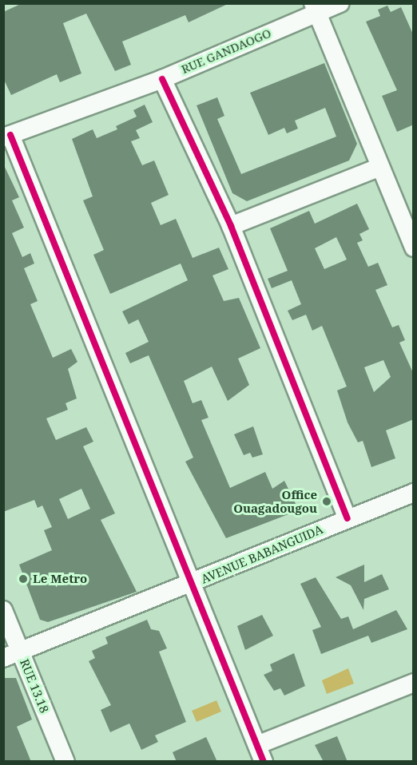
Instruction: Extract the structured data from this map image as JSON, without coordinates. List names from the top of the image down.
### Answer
{
  "streets": {
    "street": ["RUE GANDAOGO", "AVENUE BABANGUIDA", "RUE 13.18"]
  },
  "crossings": [
    ["AVENUE BABANGUIDA", "RUE 13.18"]
  ],
  "places": ["Office Ouagadougou", "Le Metro"]
}
